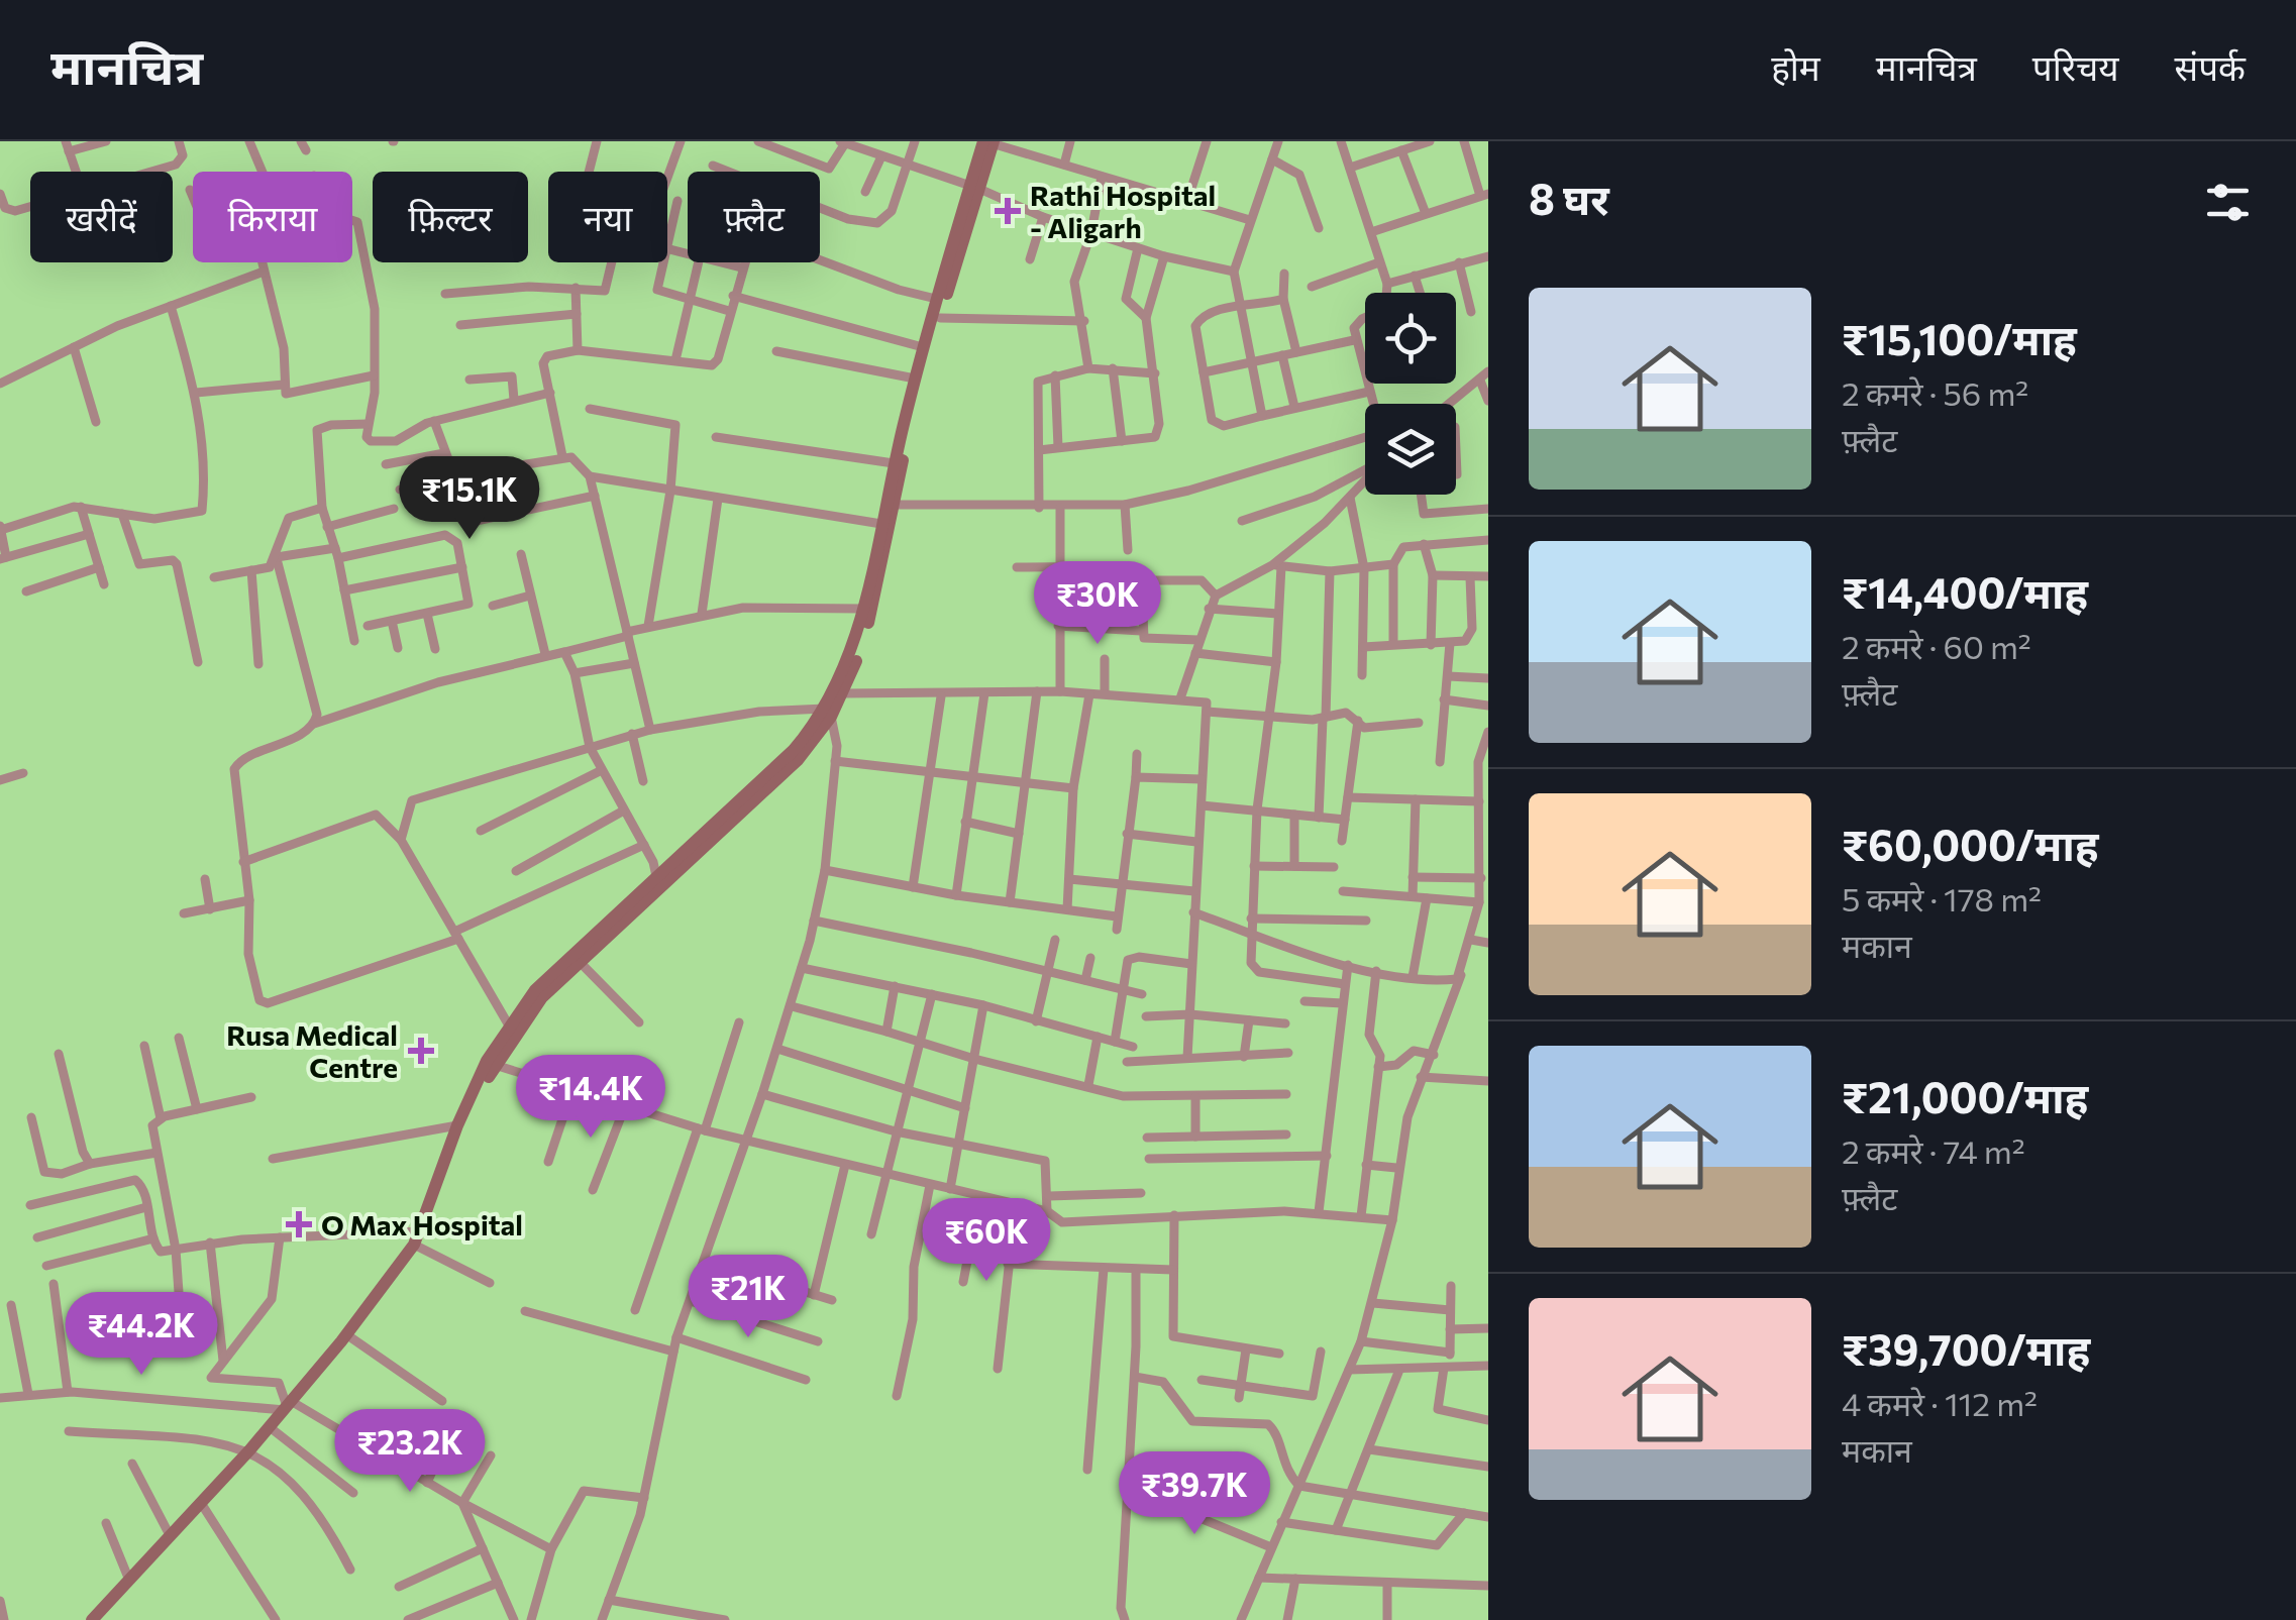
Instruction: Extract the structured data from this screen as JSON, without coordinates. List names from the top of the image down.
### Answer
{
  "places": {
    "health": ["Rathi Hospital - Aligarh", "Rusa Medical Centre", "O Max Hospital"]
  },
  "page": {
    "header": "मानचित्र",
    "nav": [
      "होम",
      "मानचित्र",
      "परिचय",
      "संपर्क"
    ],
    "heading": "8 घर",
    "chip": [
      "खरीदें",
      "किराया",
      "फ़िल्टर",
      "नया",
      "फ़्लैट"
    ],
    "list": [
      {
        "name": "₹15,100/माह",
        "note": "2 कमरे · 56 m² · फ़्लैट"
      },
      {
        "name": "₹14,400/माह",
        "note": "2 कमरे · 60 m² · फ़्लैट"
      },
      {
        "name": "₹60,000/माह",
        "note": "5 कमरे · 178 m² · मकान"
      },
      {
        "name": "₹21,000/माह",
        "note": "2 कमरे · 74 m² · फ़्लैट"
      },
      {
        "name": "₹39,700/माह",
        "note": "4 कमरे · 112 m² · मकान"
      }
    ],
    "price": [
      "₹15.1K",
      "₹30K",
      "₹14.4K",
      "₹60K",
      "₹21K",
      "₹44.2K",
      "₹23.2K",
      "₹39.7K"
    ]
  }
}
